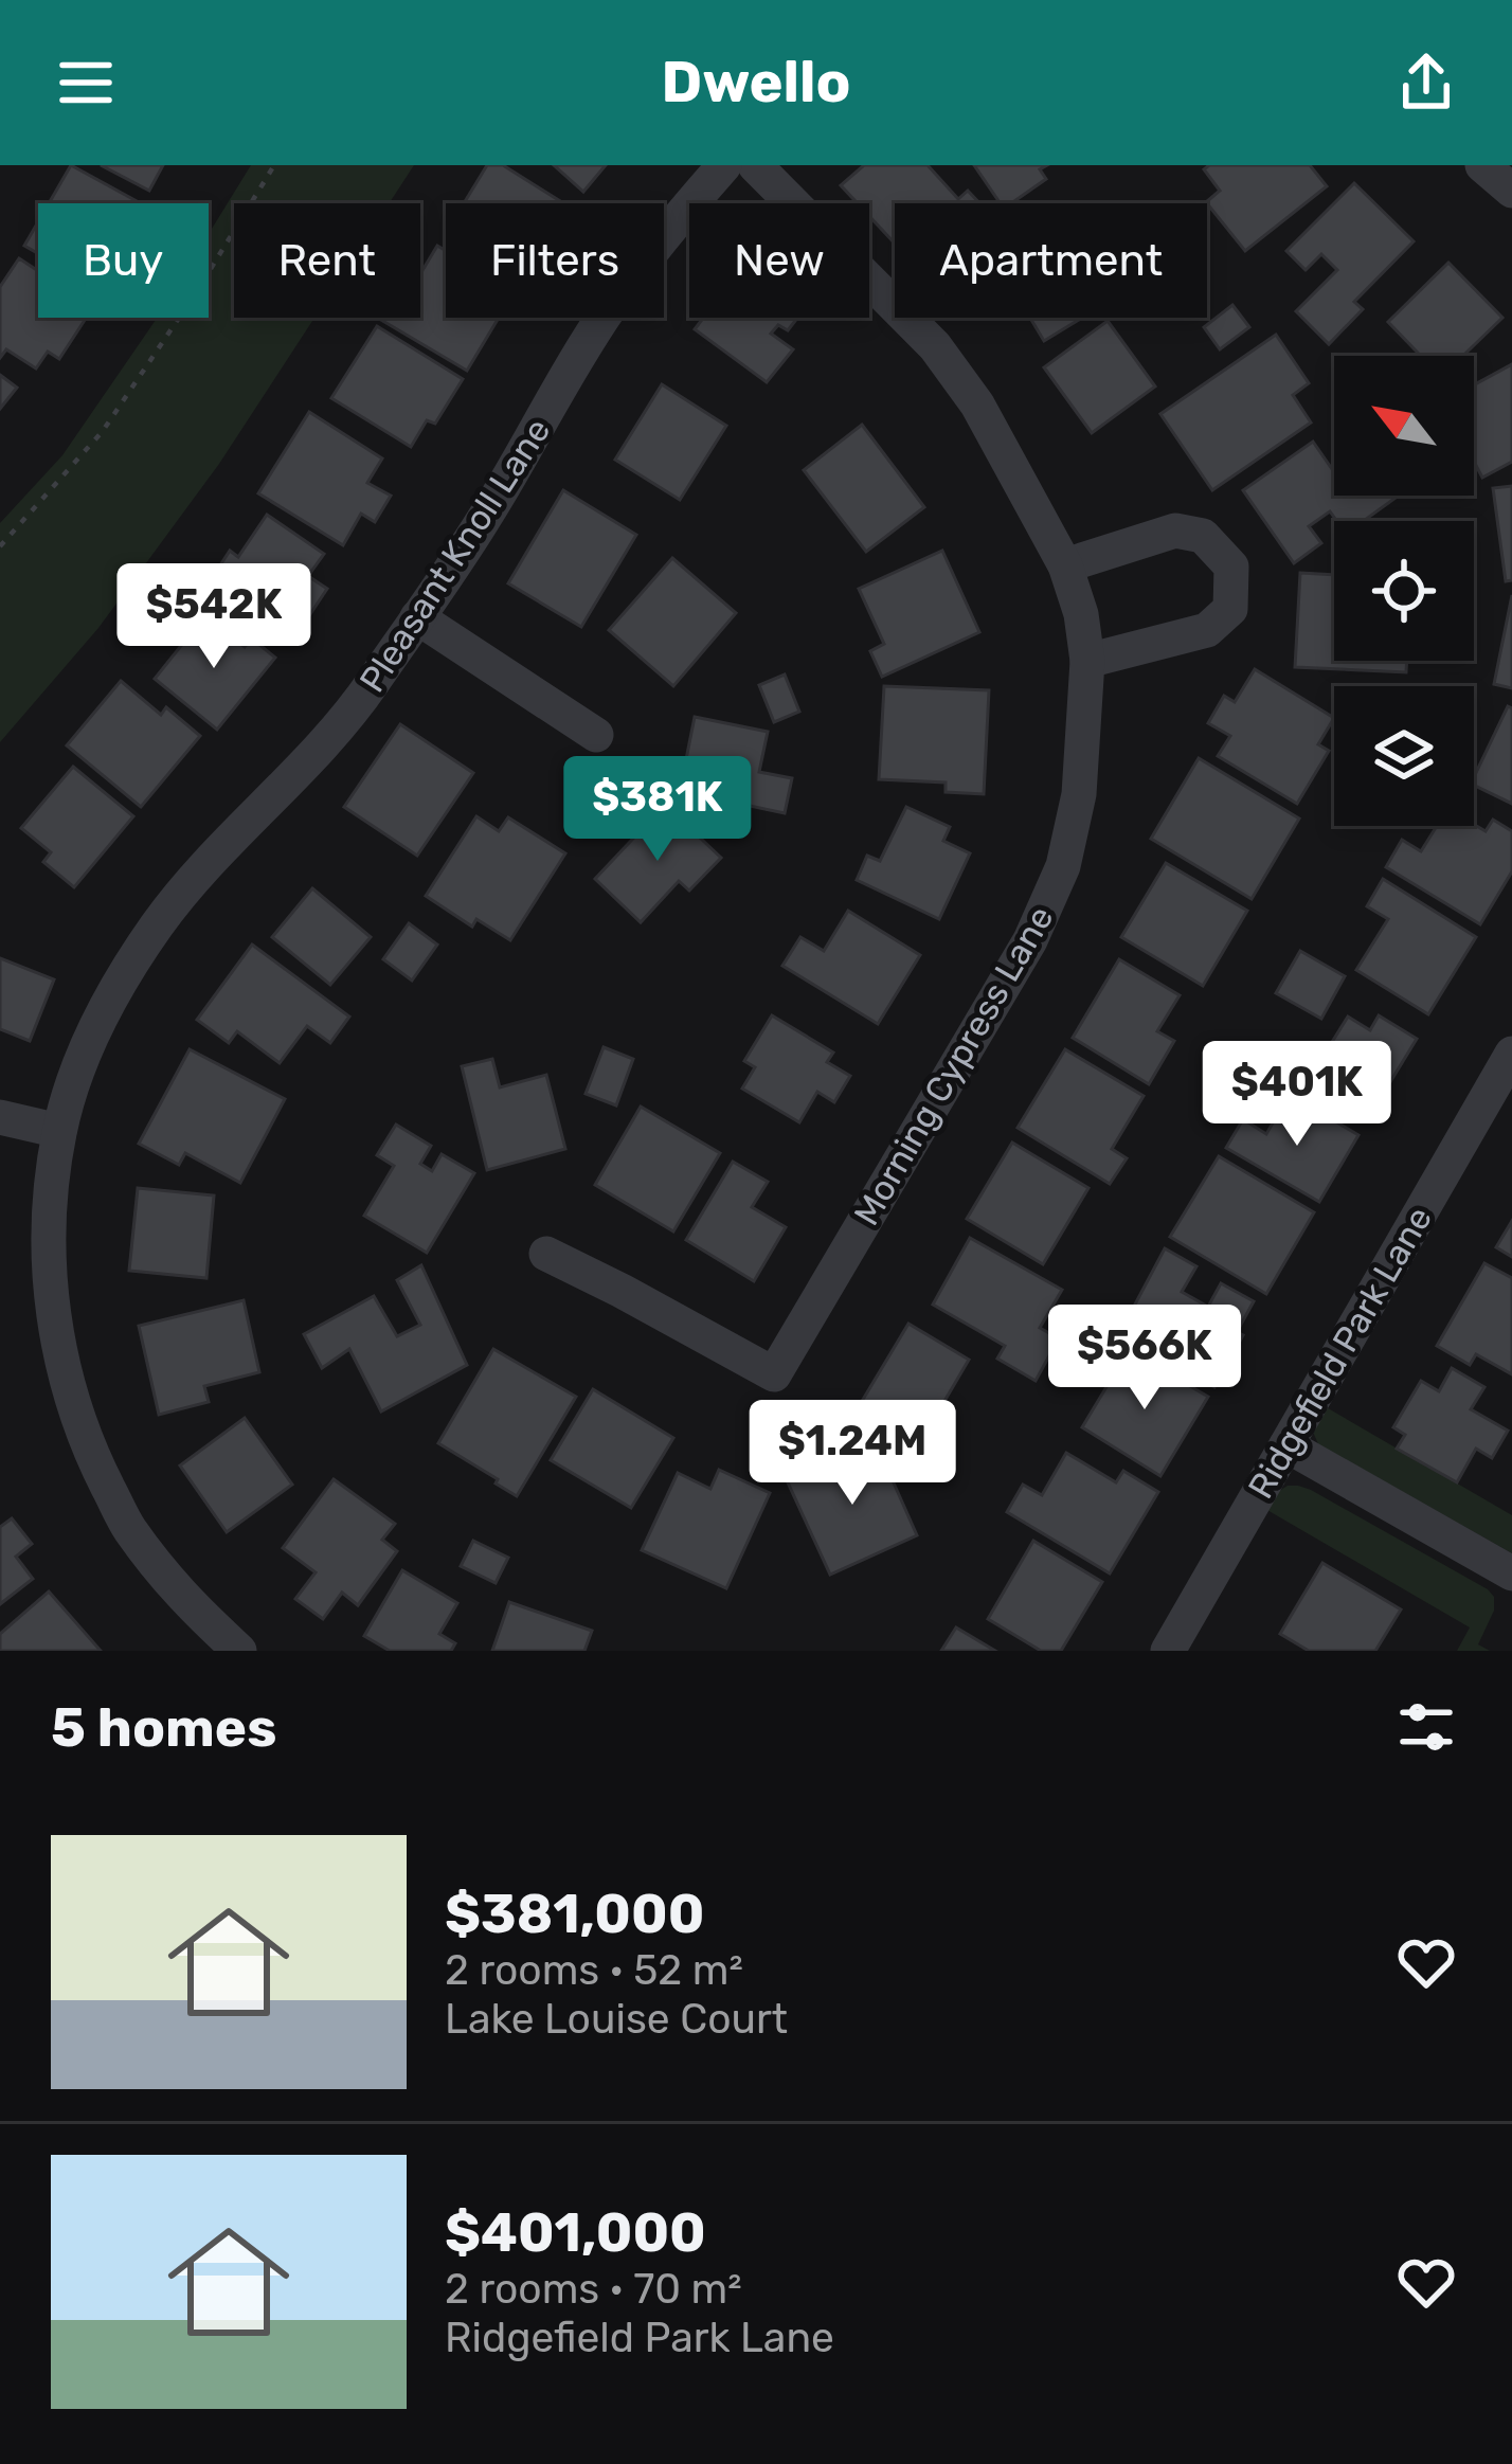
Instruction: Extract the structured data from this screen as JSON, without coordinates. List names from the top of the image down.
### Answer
{
  "streets": {
    "street": ["Pleasant Knoll Lane", "Morning Cypress Lane", "Ridgefield Park Lane"]
  },
  "north": "top left",
  "page": {
    "header": "Dwello",
    "chip": [
      "Buy",
      "Rent",
      "Filters",
      "New",
      "Apartment"
    ],
    "price": [
      "$542K",
      "$381K",
      "$401K",
      "$566K",
      "$1.24M"
    ],
    "heading": "5 homes",
    "list": [
      {
        "name": "$381,000",
        "note": "2 rooms · 52 m² · Lake Louise Court"
      },
      {
        "name": "$401,000",
        "note": "2 rooms · 70 m² · Ridgefield Park Lane"
      }
    ]
  }
}
